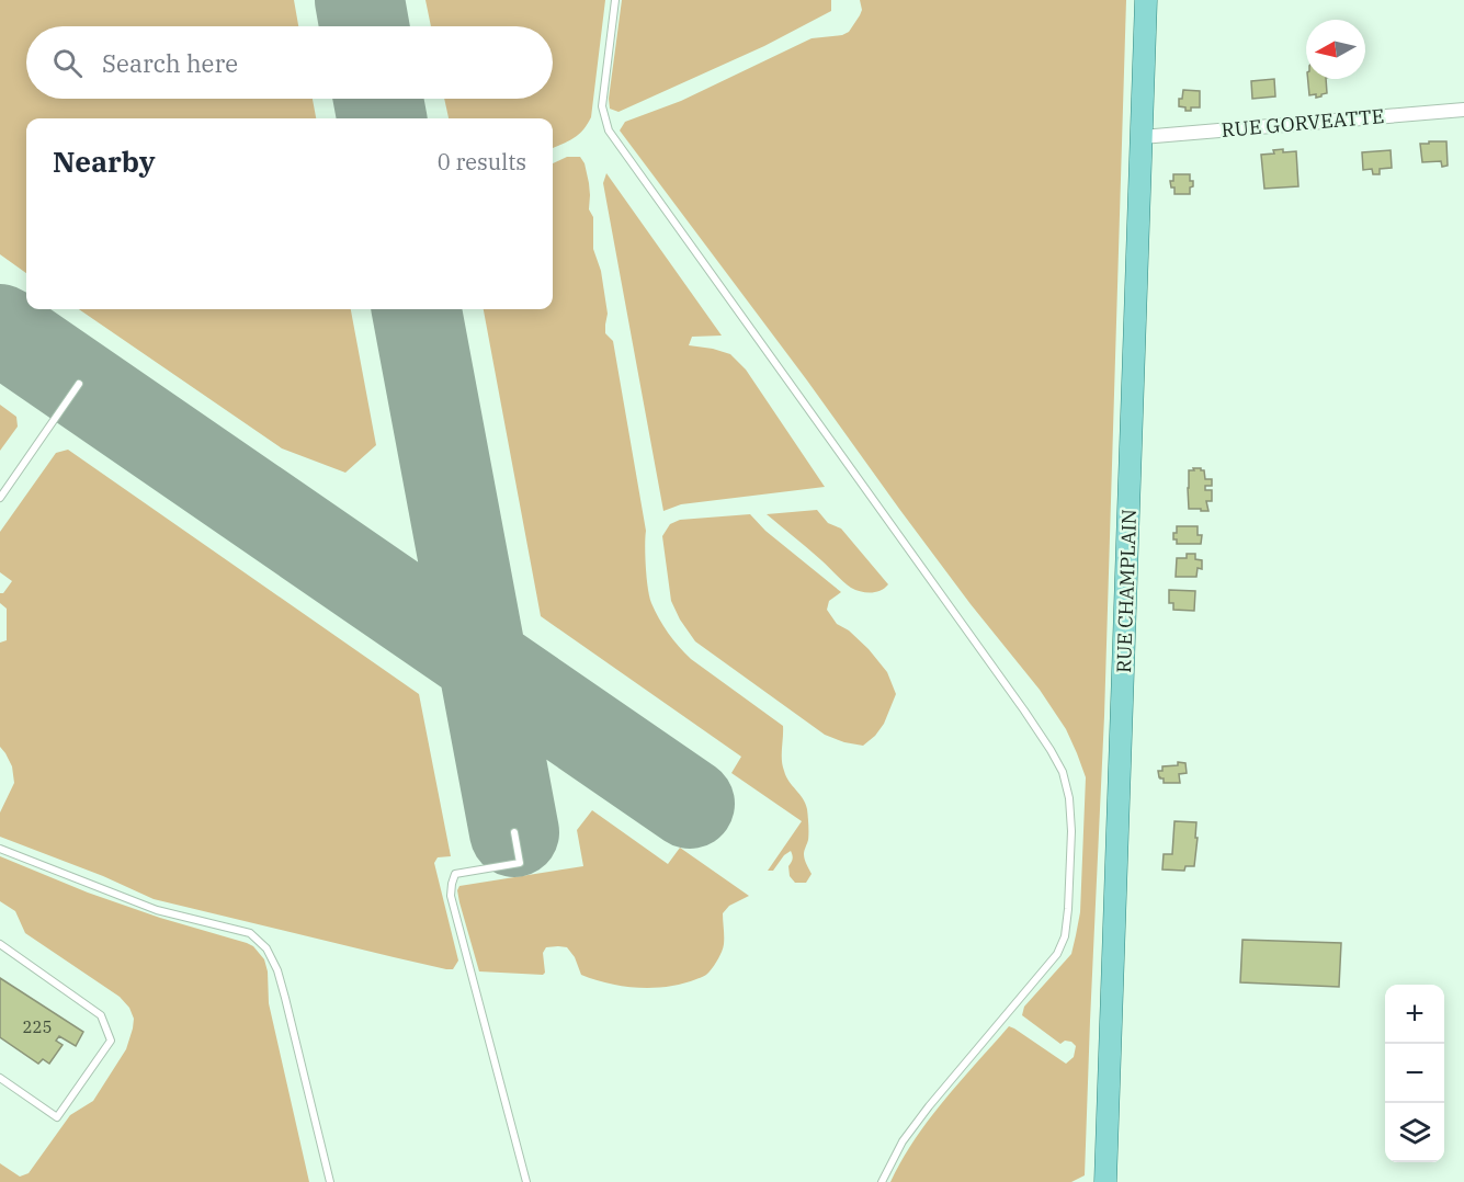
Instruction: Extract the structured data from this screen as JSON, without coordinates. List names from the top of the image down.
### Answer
{
  "streets": {
    "main road": ["RUE CHAMPLAIN"],
    "street": ["RUE GORVEATTE"]
  },
  "crossings": [
    ["RUE GORVEATTE", "RUE CHAMPLAIN"]
  ],
  "house_numbers": ["225"],
  "north": "left",
  "page": {
    "search": "Search here",
    "heading": ["Nearby", "0 results"],
    "map_buttons": ["+", "−"]
  }
}
